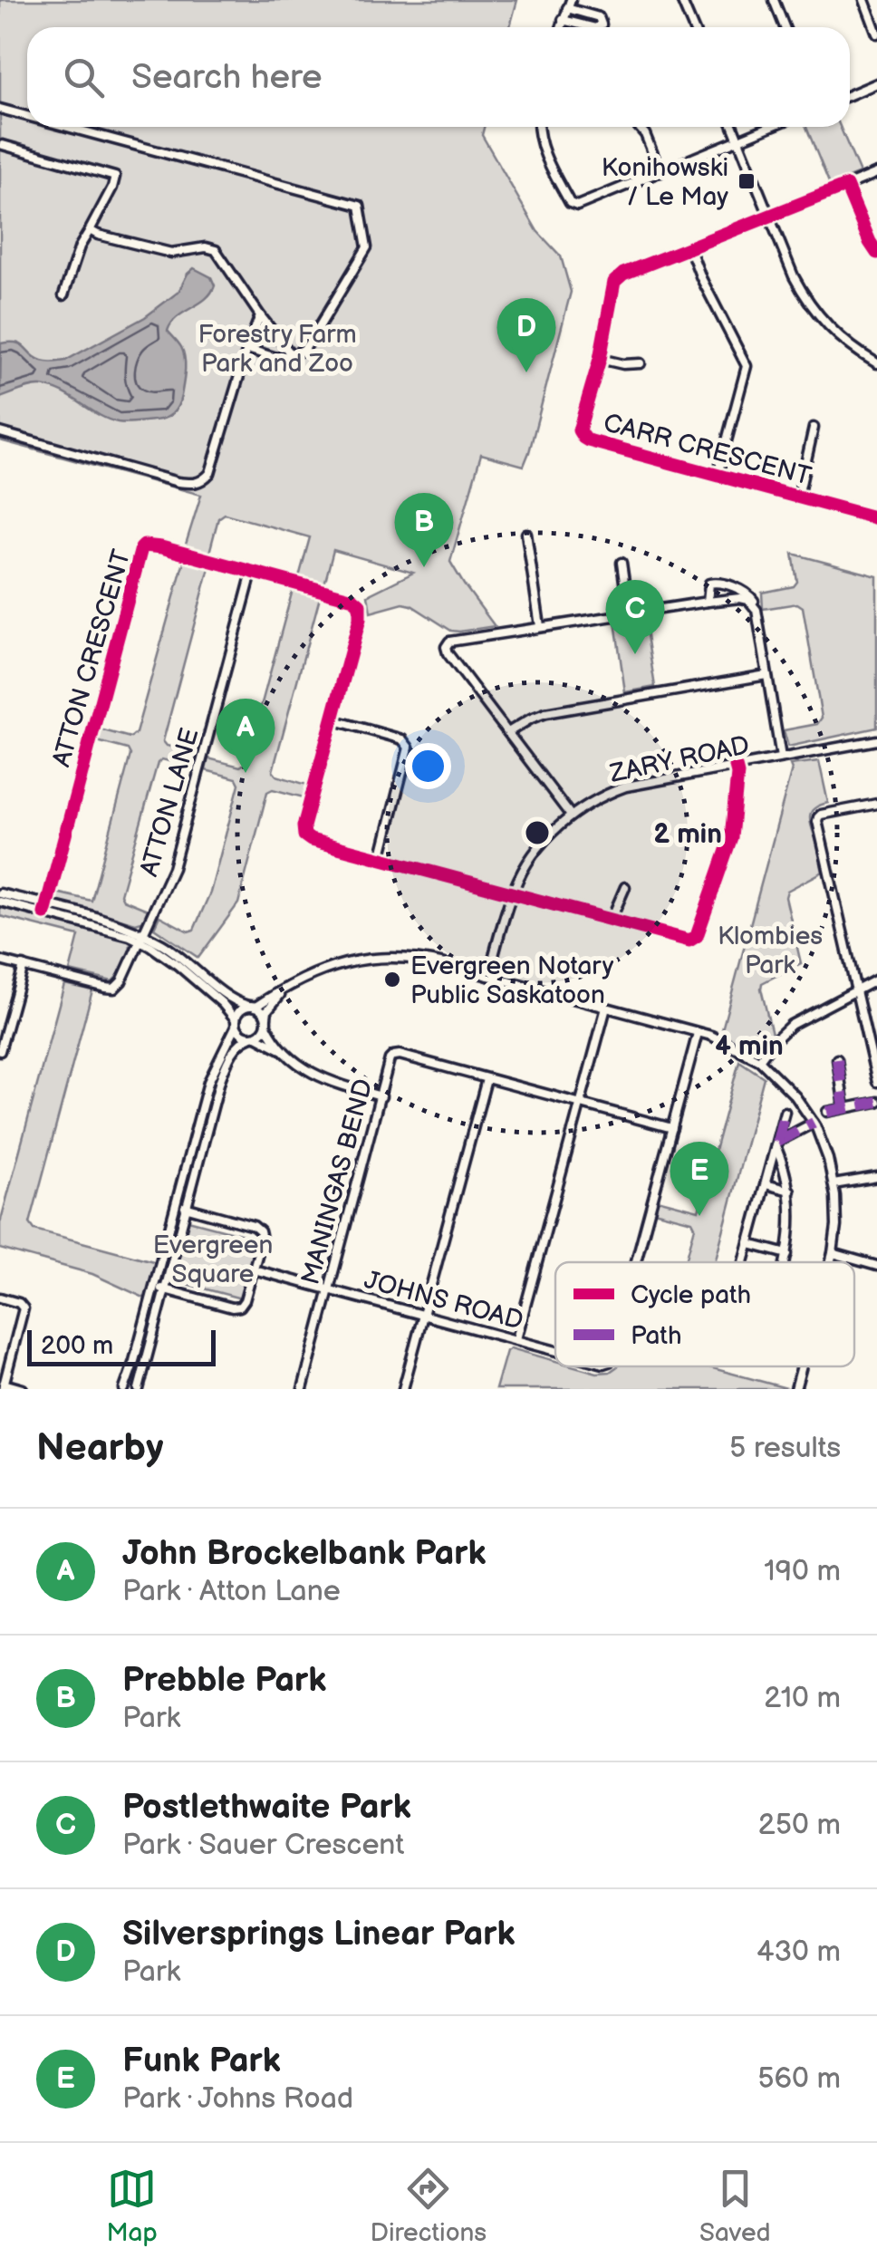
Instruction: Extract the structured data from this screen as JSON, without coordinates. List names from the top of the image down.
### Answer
{
  "streets": {
    "street": [
      "CARR CRESCENT",
      "ATTON CRESCENT",
      "ZARY ROAD",
      "ATTON LANE",
      "MANINGAS BEND",
      "JOHNS ROAD"
    ]
  },
  "crossings": [
    ["ATTON CRESCENT", "ZARY ROAD"],
    ["ATTON CRESCENT", "ATTON LANE"],
    ["MANINGAS BEND", "JOHNS ROAD"]
  ],
  "parks": ["Forestry Farm Park and Zoo", "Klombies Park", "Evergreen Square"],
  "places": {
    "transit": ["Konihowski / Le May"],
    "other": ["Evergreen Notary Public Saskatoon"]
  },
  "legend": ["Cycle path", "Path"],
  "scale_bar": "200 m",
  "page": {
    "search": "Search here",
    "pins": [
      "D",
      "B",
      "C",
      "A",
      "E"
    ],
    "scale": "200 m",
    "heading": ["Nearby", "5 results"],
    "list": [
      {
        "mark": "A",
        "name": "John Brockelbank Park",
        "note": "Park · Atton Lane",
        "value": "190 m"
      },
      {
        "mark": "B",
        "name": "Prebble Park",
        "note": "Park",
        "value": "210 m"
      },
      {
        "mark": "C",
        "name": "Postlethwaite Park",
        "note": "Park · Sauer Crescent",
        "value": "250 m"
      },
      {
        "mark": "D",
        "name": "Silversprings Linear Park",
        "note": "Park",
        "value": "430 m"
      },
      {
        "mark": "E",
        "name": "Funk Park",
        "note": "Park · Johns Road",
        "value": "560 m"
      }
    ],
    "nav": ["Map", "Directions", "Saved"]
  },
  "rings": ["2 min", "4 min"]
}
